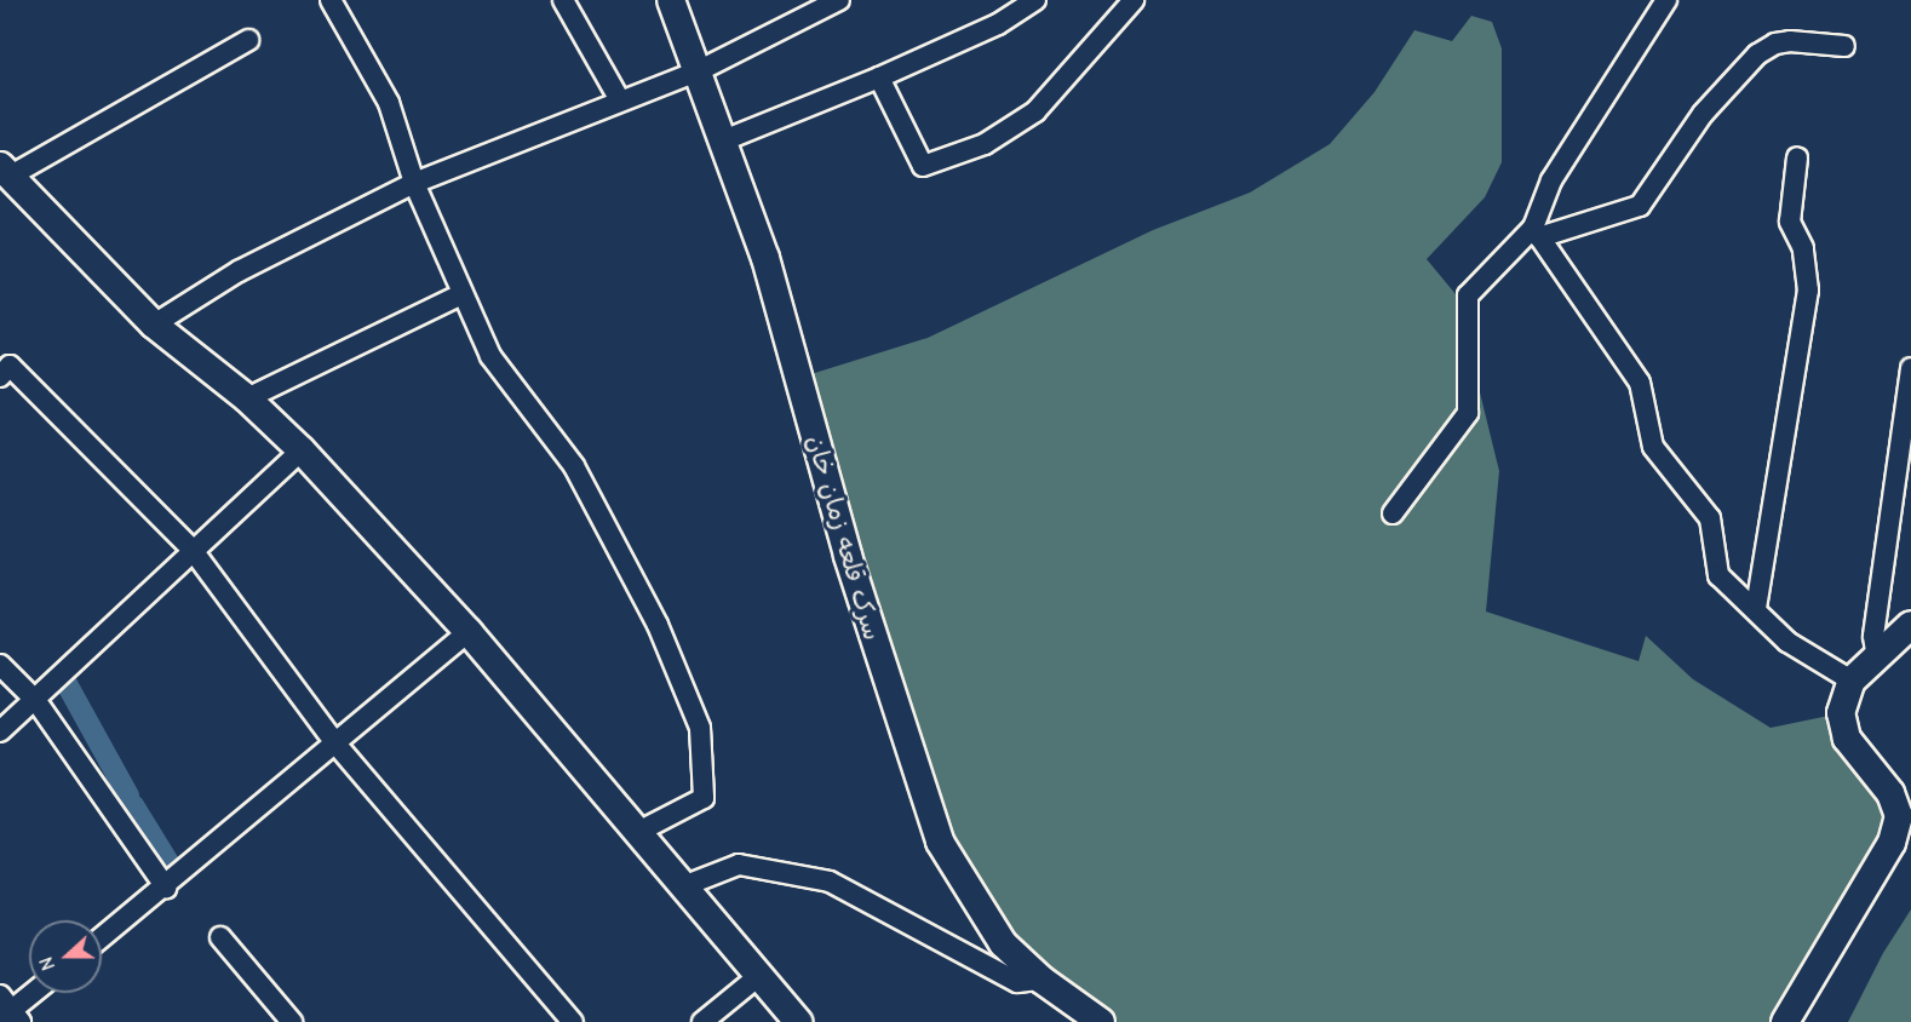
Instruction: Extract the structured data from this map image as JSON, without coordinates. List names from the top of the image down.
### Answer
{
  "streets": {
    "street": ["سرک قلعه زمان خان"]
  },
  "north": "left"
}
